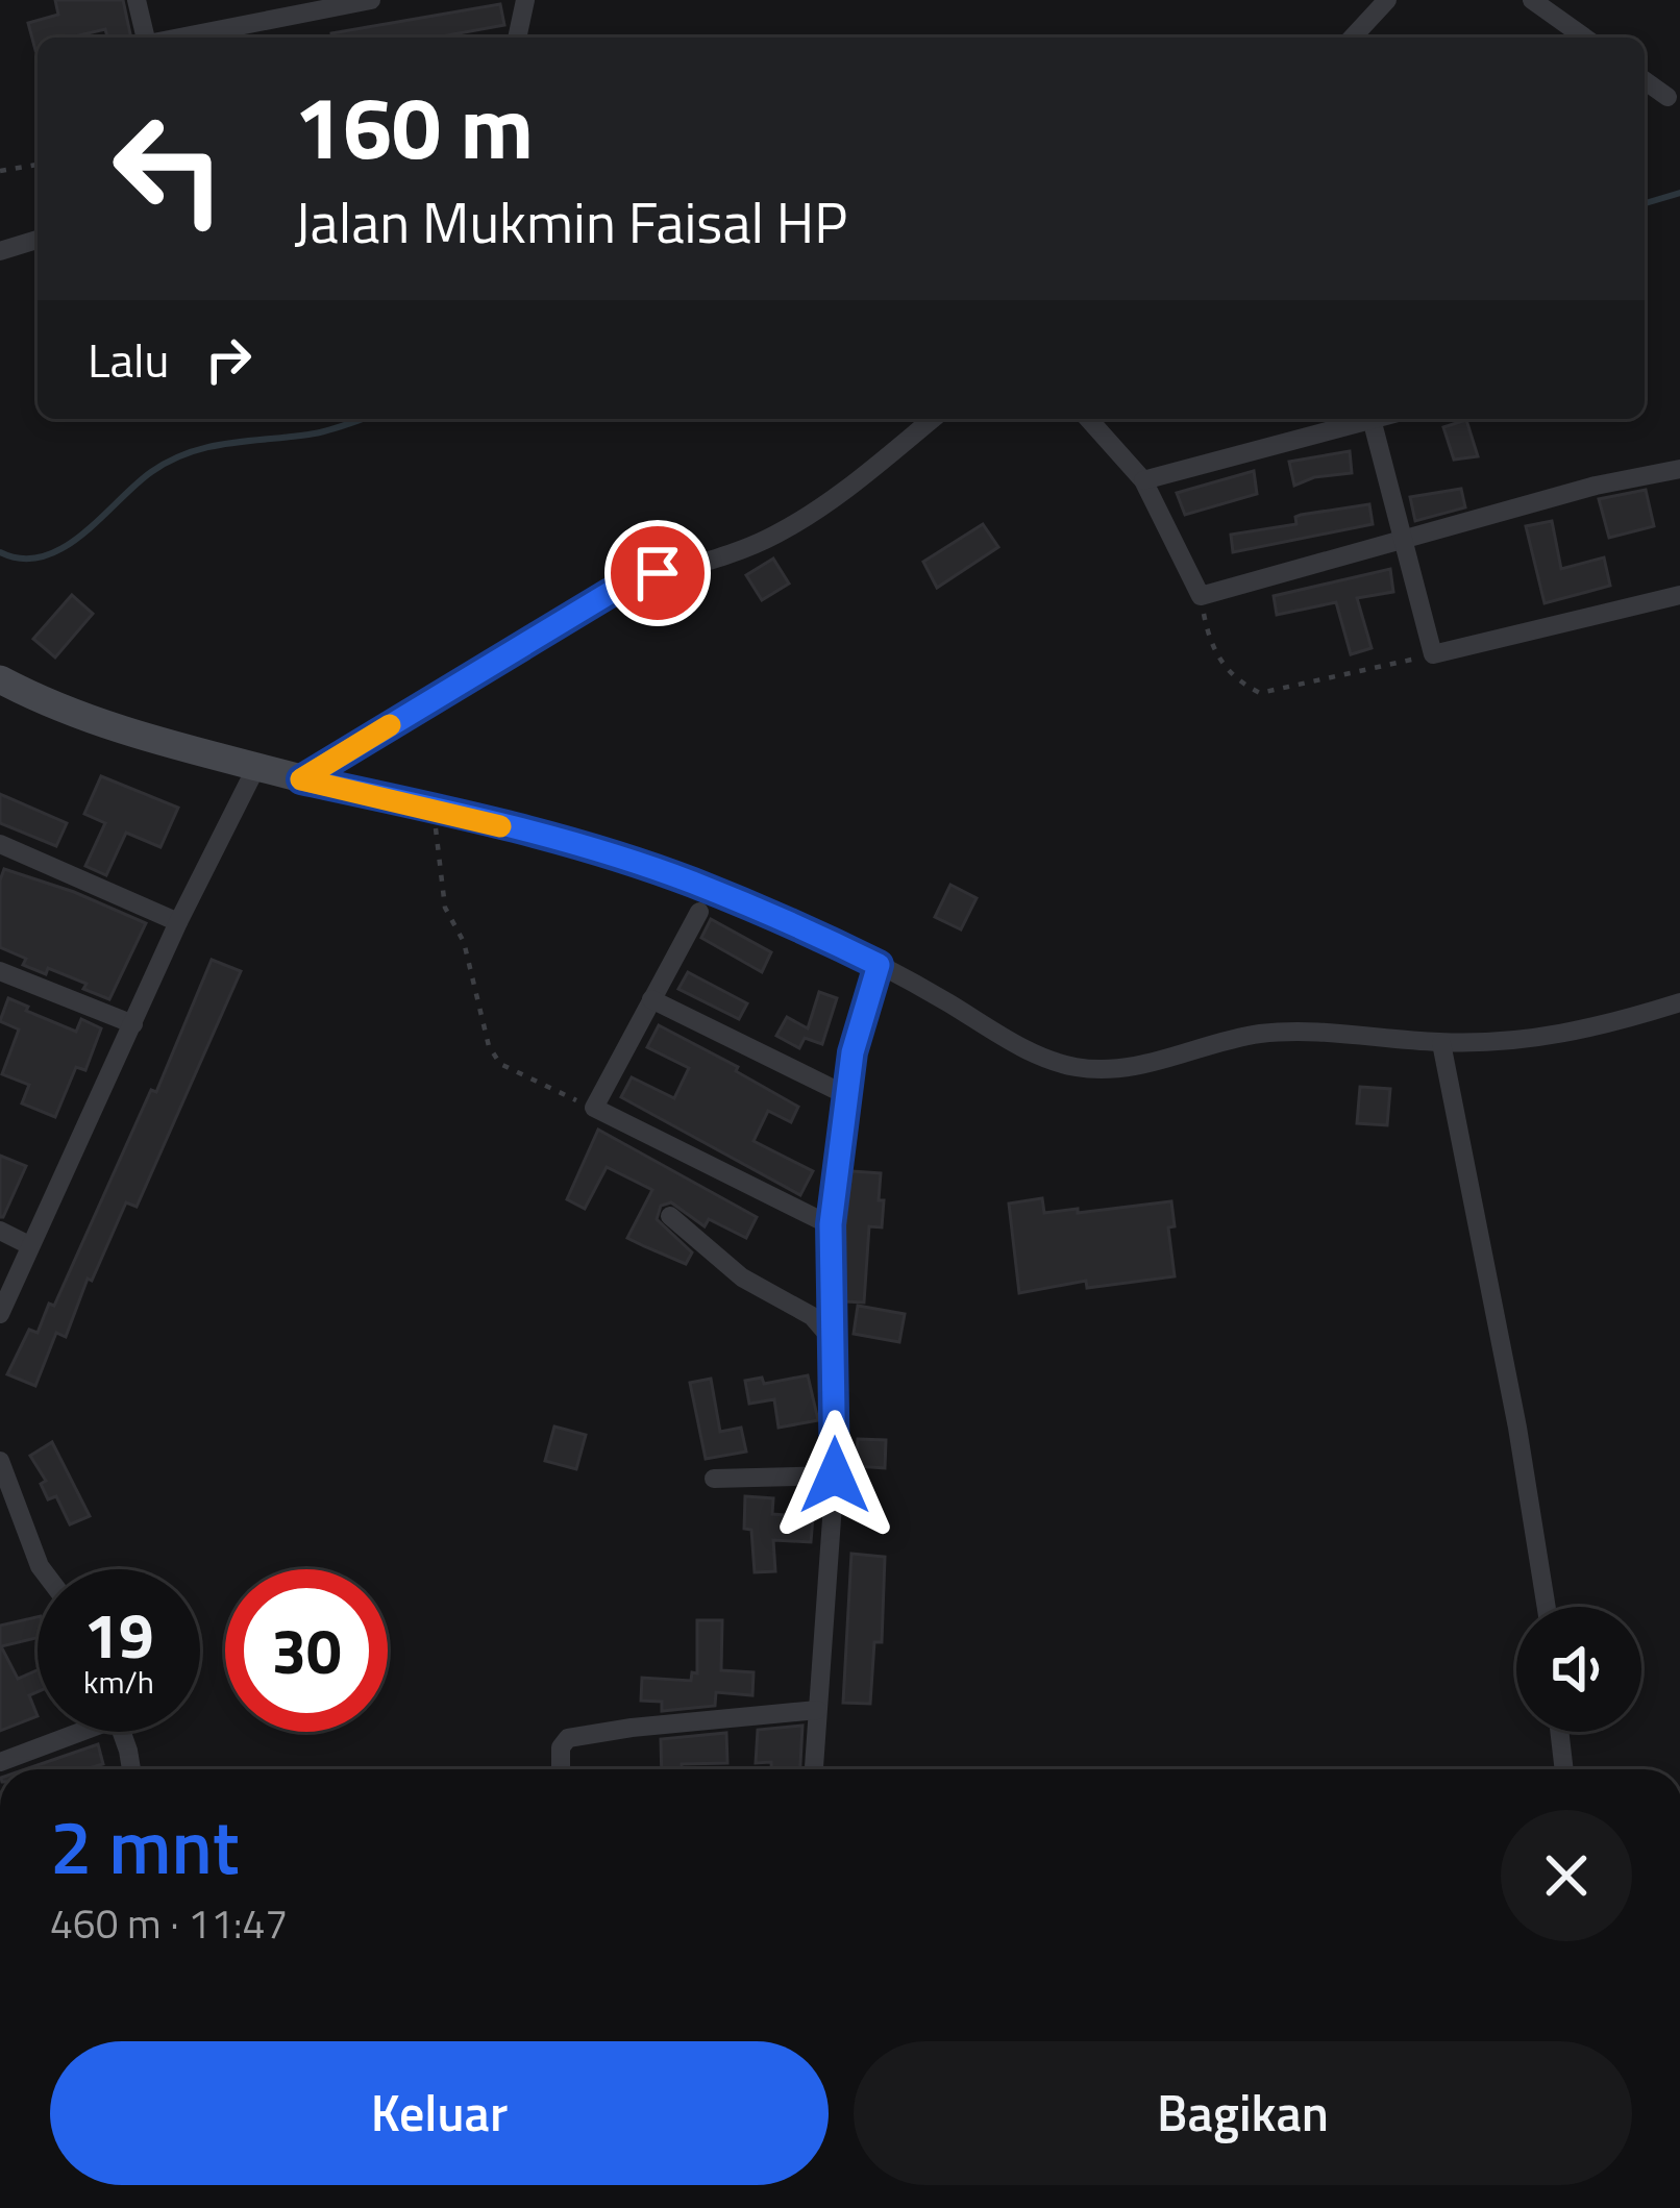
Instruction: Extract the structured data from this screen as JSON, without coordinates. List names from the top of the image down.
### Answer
{
  "page": {
    "turn": ["160 m", "Jalan Mukmin Faisal HP"],
    "then": "Lalu",
    "speed": "19 km/h",
    "limit": "30",
    "heading": ["2 mnt", "460 m · 11:47"],
    "buttons": ["Keluar", "Bagikan"]
  }
}
